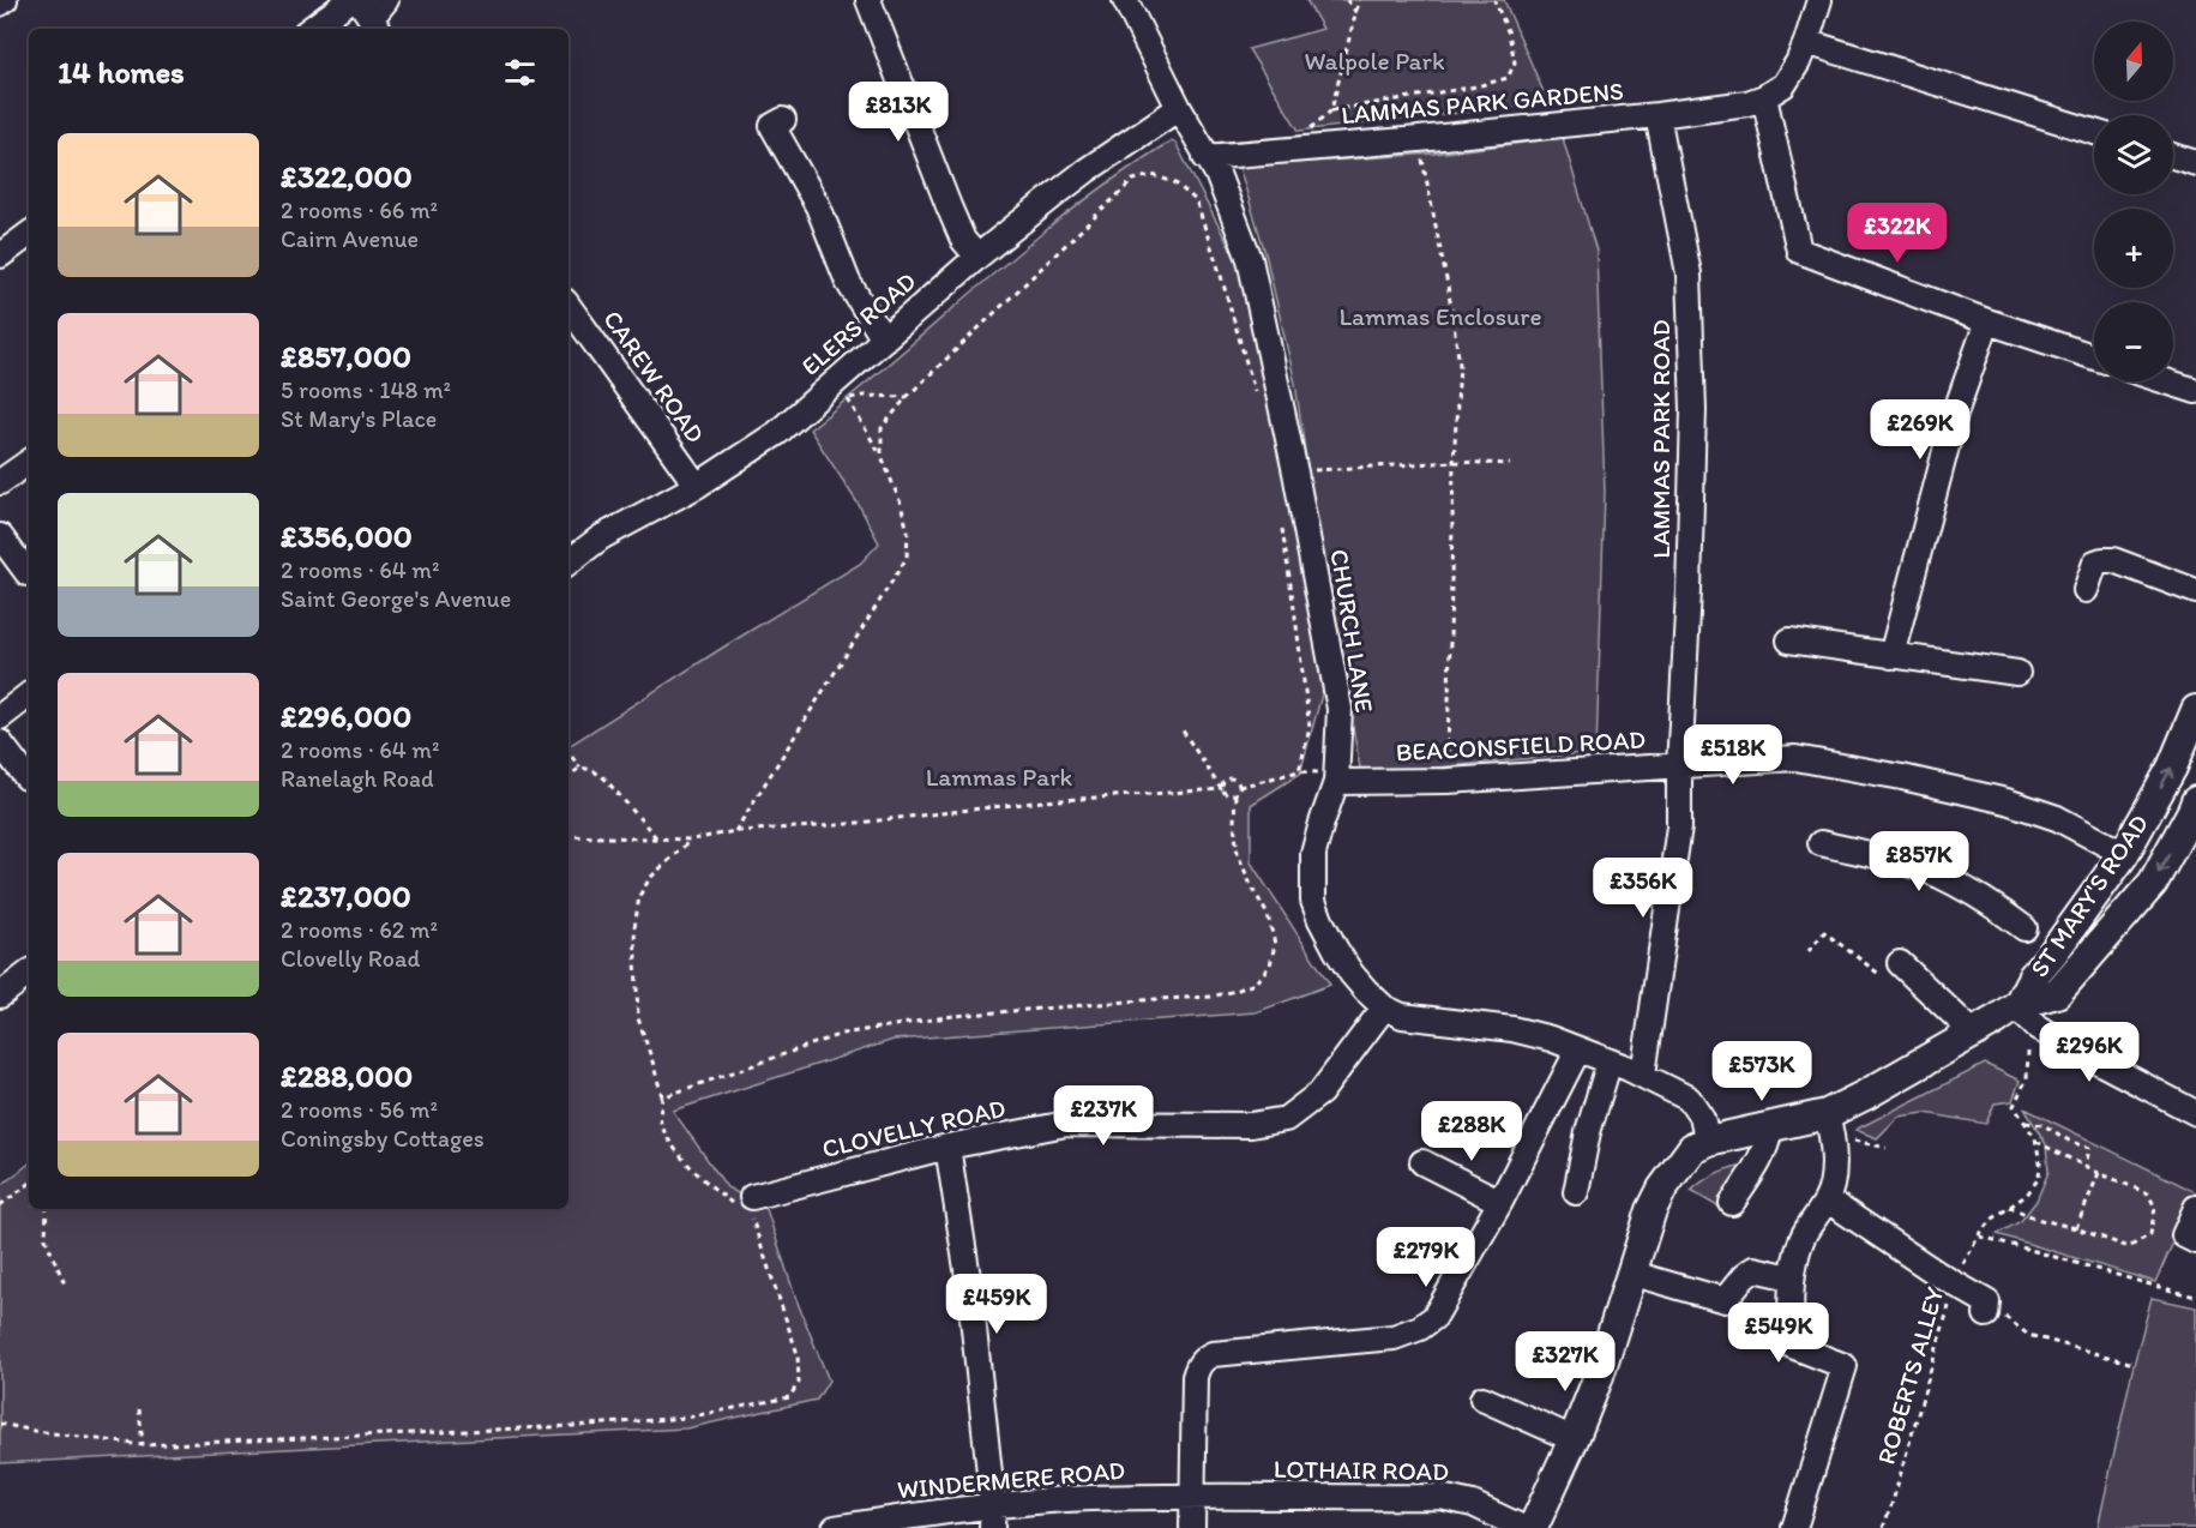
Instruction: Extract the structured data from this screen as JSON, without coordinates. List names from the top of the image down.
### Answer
{
  "streets": {
    "main road": ["ST MARY'S ROAD"],
    "street": [
      "LAMMAS PARK GARDENS",
      "ELERS ROAD",
      "CAREW ROAD",
      "LAMMAS PARK ROAD",
      "CHURCH LANE",
      "BEACONSFIELD ROAD",
      "CLOVELLY ROAD",
      "LOTHAIR ROAD",
      "WINDERMERE ROAD"
    ],
    "path": ["ROBERTS ALLEY"]
  },
  "crossings": [
    ["LAMMAS PARK GARDENS", "LAMMAS PARK ROAD"],
    ["LAMMAS PARK GARDENS", "CHURCH LANE"],
    ["ELERS ROAD", "CAREW ROAD"],
    ["ELERS ROAD", "CHURCH LANE"],
    ["LAMMAS PARK ROAD", "CHURCH LANE"],
    ["LAMMAS PARK ROAD", "BEACONSFIELD ROAD"],
    ["CHURCH LANE", "BEACONSFIELD ROAD"],
    ["CHURCH LANE", "ST MARY'S ROAD"],
    ["CHURCH LANE", "CLOVELLY ROAD"],
    ["BEACONSFIELD ROAD", "ST MARY'S ROAD"],
    ["LOTHAIR ROAD", "WINDERMERE ROAD"]
  ],
  "parks": ["Walpole Park", "Lammas Enclosure", "Lammas Park"],
  "north": "top",
  "page": {
    "map_buttons": ["+", "−"],
    "heading": "14 homes",
    "price": [
      "£813K",
      "£322K",
      "£269K",
      "£518K",
      "£857K",
      "£356K",
      "£296K",
      "£573K",
      "£237K",
      "£288K",
      "£279K",
      "£459K",
      "£549K",
      "£327K"
    ],
    "list": [
      {
        "name": "£322,000",
        "note": "2 rooms · 66 m² · Cairn Avenue"
      },
      {
        "name": "£857,000",
        "note": "5 rooms · 148 m² · St Mary's Place"
      },
      {
        "name": "£356,000",
        "note": "2 rooms · 64 m² · Saint George's Avenue"
      },
      {
        "name": "£296,000",
        "note": "2 rooms · 64 m² · Ranelagh Road"
      },
      {
        "name": "£237,000",
        "note": "2 rooms · 62 m² · Clovelly Road"
      },
      {
        "name": "£288,000",
        "note": "2 rooms · 56 m² · Coningsby Cottages"
      }
    ]
  }
}
